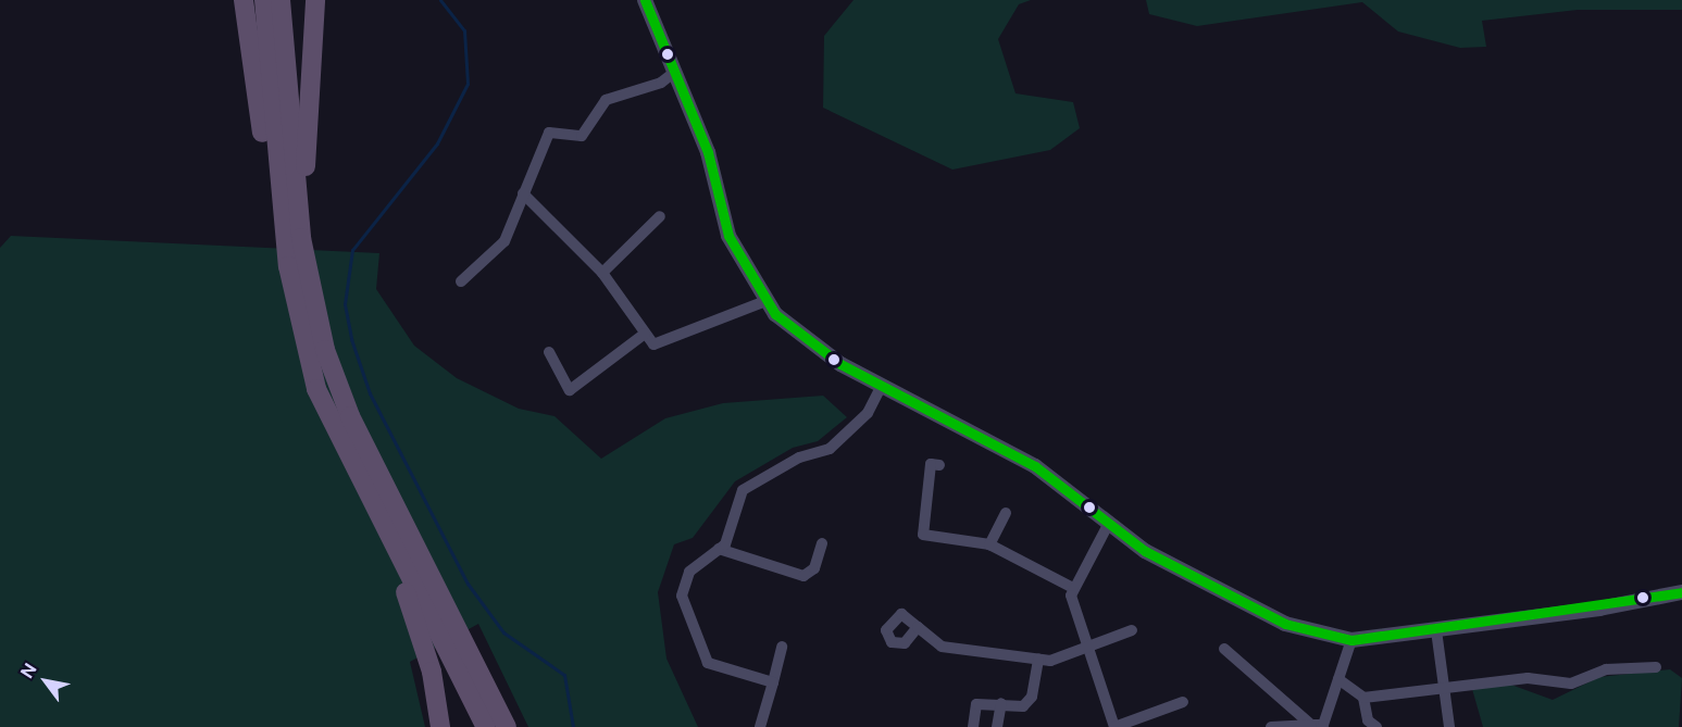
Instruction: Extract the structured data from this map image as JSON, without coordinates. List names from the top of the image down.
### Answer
{
  "north": "top left"
}
